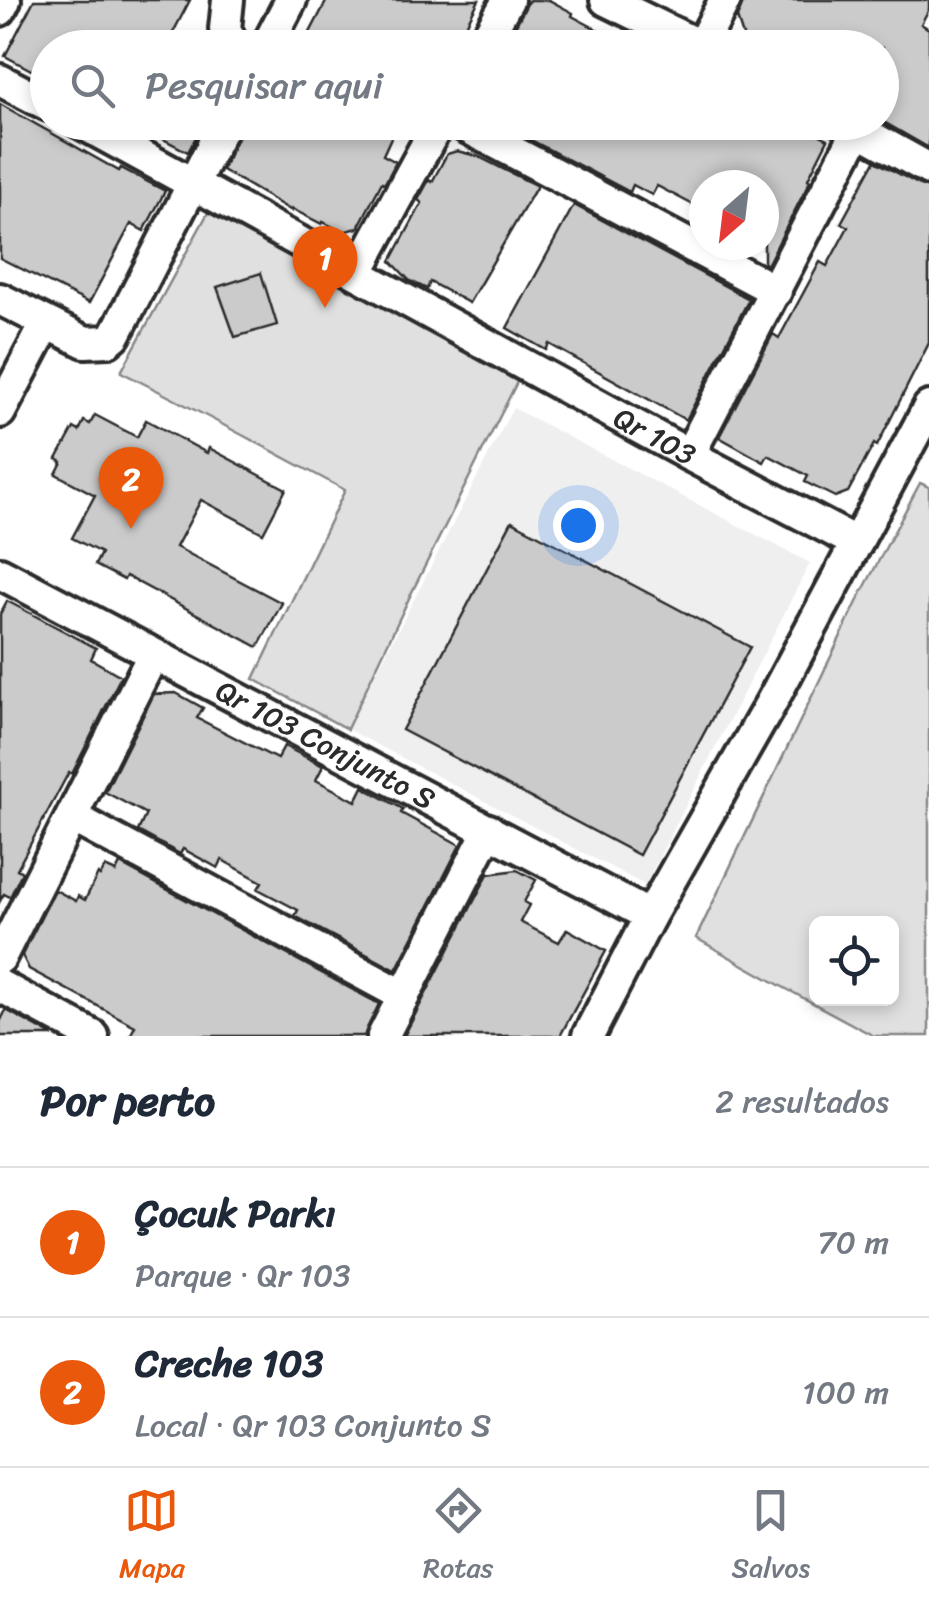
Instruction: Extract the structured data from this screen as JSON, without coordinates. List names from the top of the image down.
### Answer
{
  "streets": {
    "street": ["Qr 103", "Qr 103 Conjunto S"]
  },
  "north": "bottom left",
  "page": {
    "search": "Pesquisar aqui",
    "pins": ["1", "2"],
    "heading": ["Por perto", "2 resultados"],
    "list": [
      {
        "mark": "1",
        "name": "Çocuk Parkı",
        "note": "Parque · Qr 103",
        "value": "70 m"
      },
      {
        "mark": "2",
        "name": "Creche 103",
        "note": "Local · Qr 103 Conjunto S",
        "value": "100 m"
      }
    ],
    "nav": ["Mapa", "Rotas", "Salvos"]
  }
}
